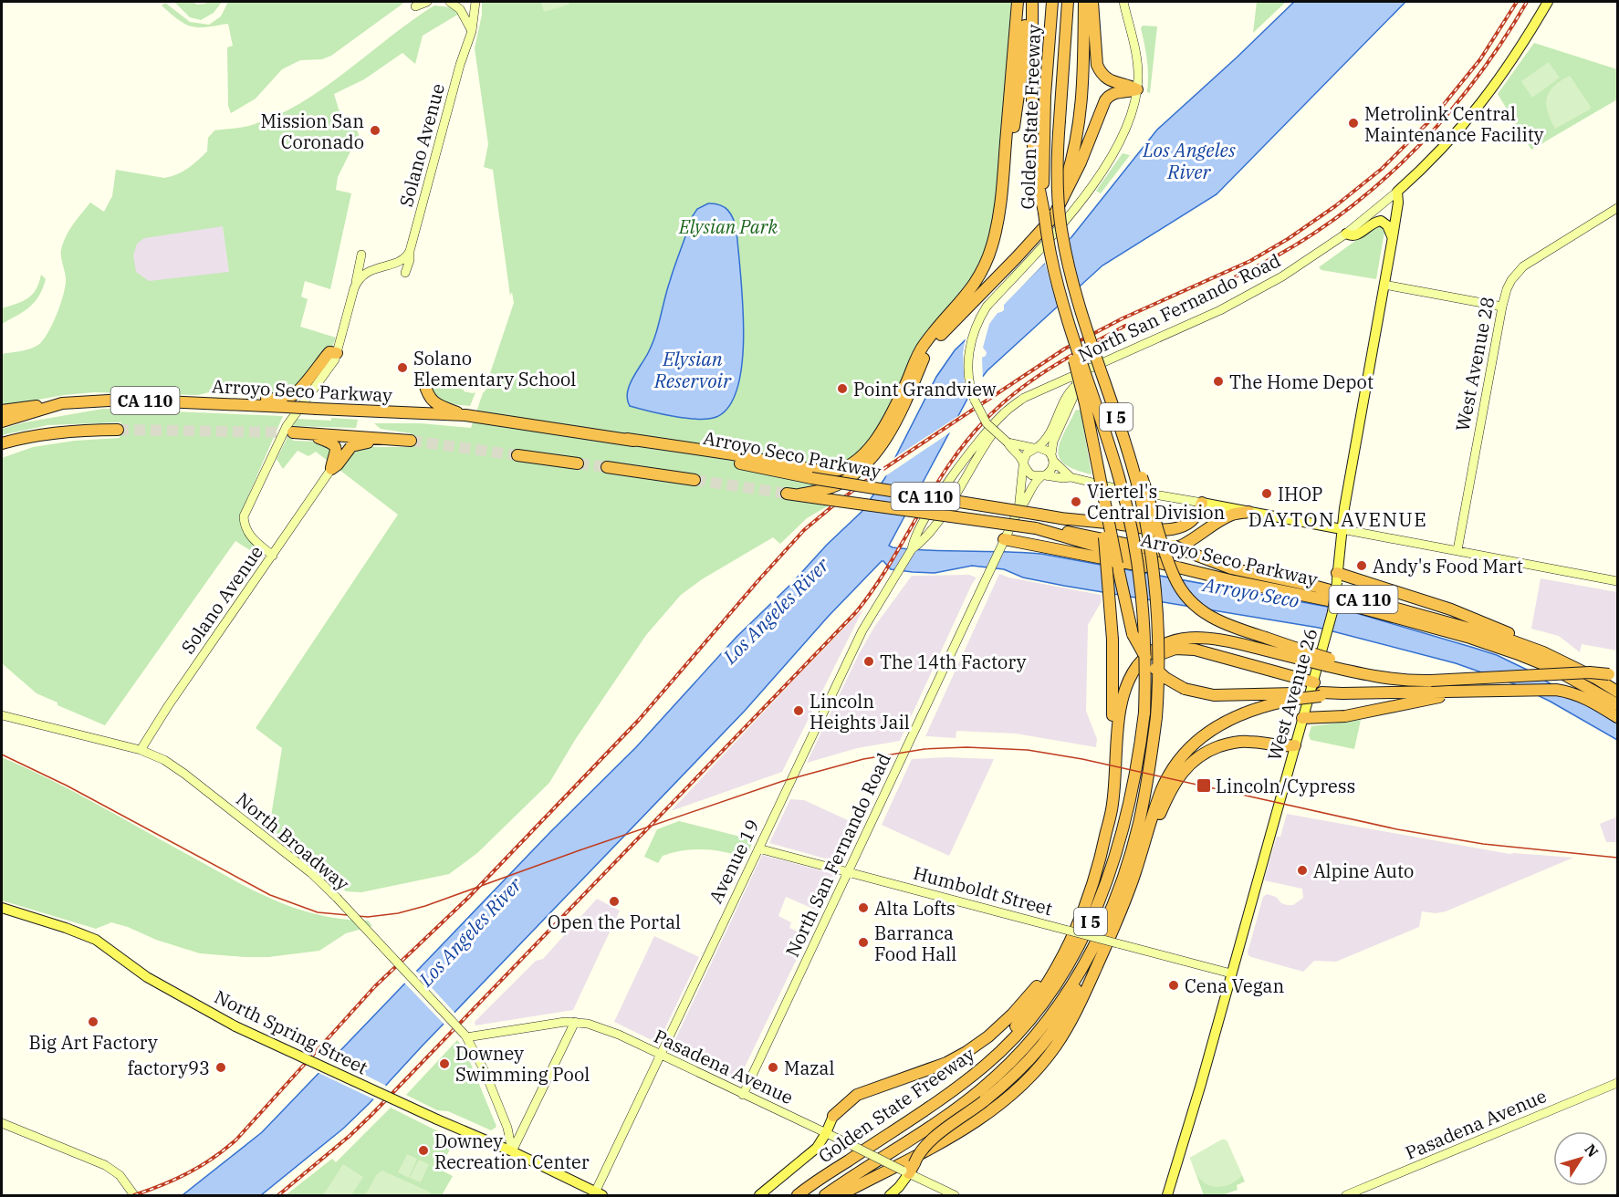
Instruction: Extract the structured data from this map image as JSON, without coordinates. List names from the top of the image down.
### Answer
{
  "streets": {
    "highway": [
      "Golden State Freeway",
      "Arroyo Seco Parkway",
      "CA 110",
      "I 5"
    ],
    "main road": [
      "Solano Avenue",
      "North San Fernando Road",
      "West Avenue 28",
      "West Avenue 26",
      "North Broadway",
      "Avenue 19",
      "Humboldt Street",
      "North Spring Street",
      "Pasadena Avenue"
    ]
  },
  "crossings": [
    ["Solano Avenue", "North Broadway"],
    ["North San Fernando Road", "West Avenue 26"],
    ["North San Fernando Road", "Avenue 19"],
    ["North San Fernando Road", "Humboldt Street"],
    ["North San Fernando Road", "Pasadena Avenue"],
    ["West Avenue 26", "Humboldt Street"],
    ["North Broadway", "North Spring Street"],
    ["North Broadway", "Pasadena Avenue"],
    ["Avenue 19", "Humboldt Street"],
    ["Avenue 19", "Pasadena Avenue"]
  ],
  "districts": ["DAYTON AVENUE"],
  "water": ["Los Angeles River", "Elysian Reservoir", "Arroyo Seco"],
  "parks": ["Elysian Park"],
  "places": {
    "other": [
      "Metrolink Central Maintenance Facility",
      "Mission San Coronado",
      "Solano Elementary School",
      "The Home Depot",
      "Point Grandview",
      "IHOP",
      "Viertel's Central Division",
      "Andy's Food Mart",
      "The 14th Factory",
      "Lincoln Heights Jail",
      "Alpine Auto",
      "Open the Portal",
      "Alta Lofts",
      "Barranca Food Hall",
      "Cena Vegan",
      "Big Art Factory",
      "Downey Swimming Pool",
      "factory93",
      "Mazal",
      "Downey Recreation Center"
    ],
    "transit": ["Lincoln/Cypress"]
  },
  "north": "top right"
}
